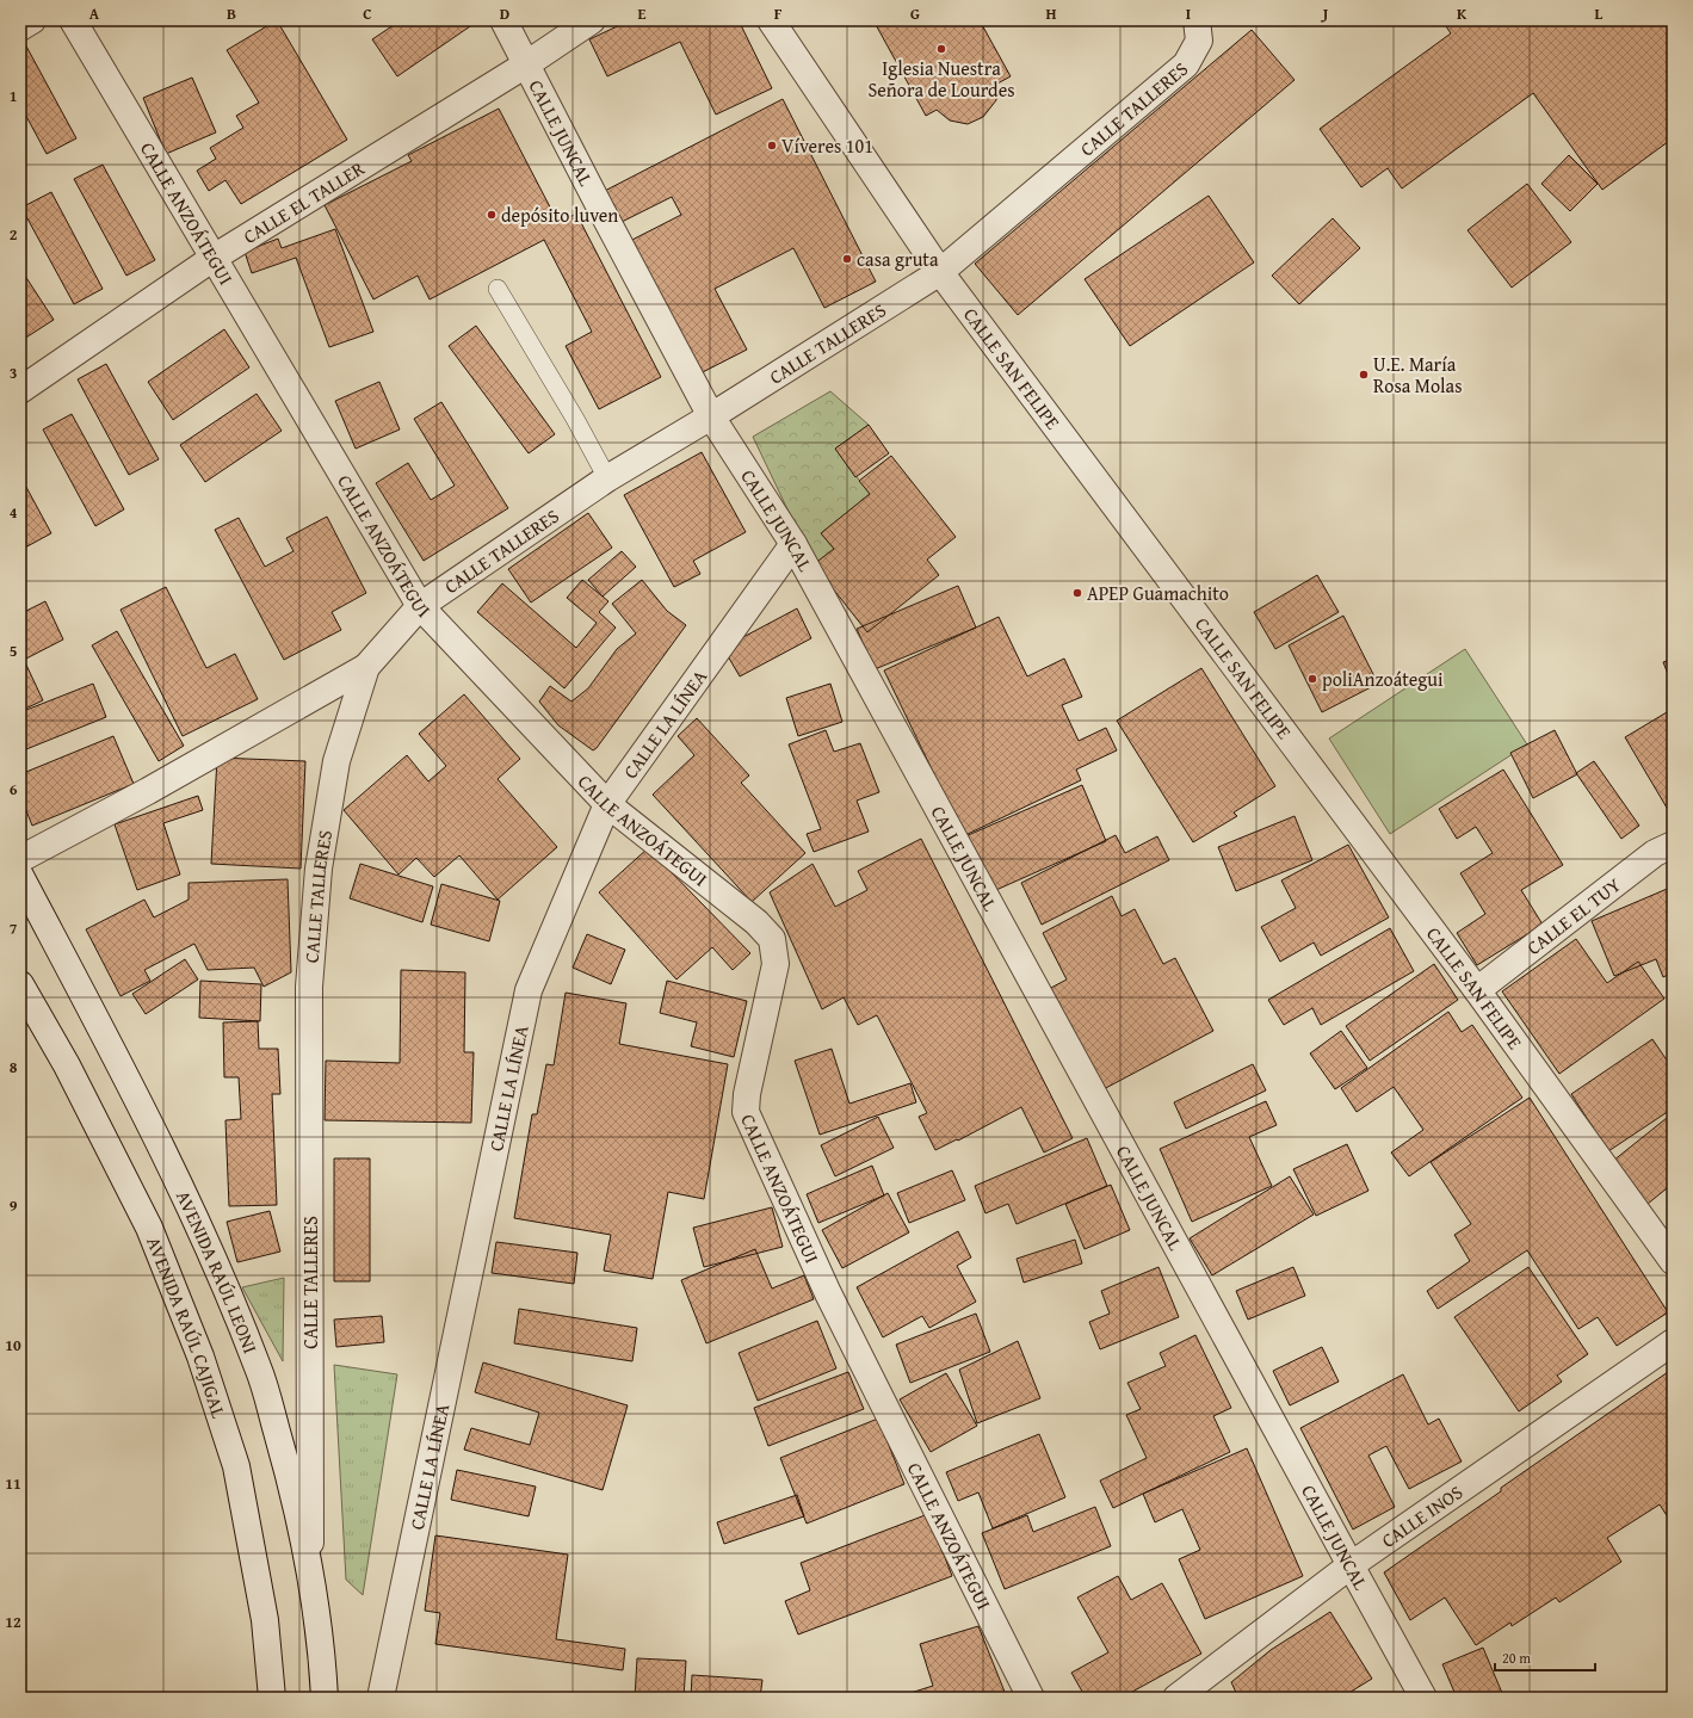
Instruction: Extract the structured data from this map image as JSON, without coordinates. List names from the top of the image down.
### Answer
{
  "streets": {
    "street": [
      "CALLE TALLERES",
      "CALLE JUNCAL",
      "CALLE EL TALLER",
      "CALLE ANZOÁTEGUI",
      "CALLE SAN FELIPE",
      "CALLE LA LÍNEA",
      "CALLE EL TUY",
      "AVENIDA RAÚL LEONI",
      "AVENIDA RAÚL CAJIGAL",
      "CALLE INOS"
    ]
  },
  "crossings": [
    ["CALLE TALLERES", "CALLE JUNCAL"],
    ["CALLE TALLERES", "CALLE ANZOÁTEGUI"],
    ["CALLE TALLERES", "CALLE SAN FELIPE"],
    ["CALLE TALLERES", "AVENIDA RAÚL LEONI"],
    ["CALLE JUNCAL", "CALLE EL TALLER"],
    ["CALLE JUNCAL", "CALLE LA LÍNEA"],
    ["CALLE JUNCAL", "CALLE INOS"],
    ["CALLE EL TALLER", "CALLE ANZOÁTEGUI"],
    ["CALLE ANZOÁTEGUI", "CALLE LA LÍNEA"],
    ["CALLE SAN FELIPE", "CALLE EL TUY"]
  ],
  "places": [
    "Iglesia Nuestra Señora de Lourdes",
    "Víveres 101",
    "depósito luven",
    "casa gruta",
    "U.E. María Rosa Molas",
    "APEP Guamachito",
    "poliAnzoátegui"
  ],
  "scale_bar": "20 m",
  "grid": {
    "columns": [
      "A",
      "B",
      "C",
      "D",
      "E",
      "F",
      "G",
      "H",
      "I",
      "J",
      "K",
      "L"
    ],
    "rows": [
      "1",
      "2",
      "3",
      "4",
      "5",
      "6",
      "7",
      "8",
      "9",
      "10",
      "11",
      "12"
    ]
  }
}
